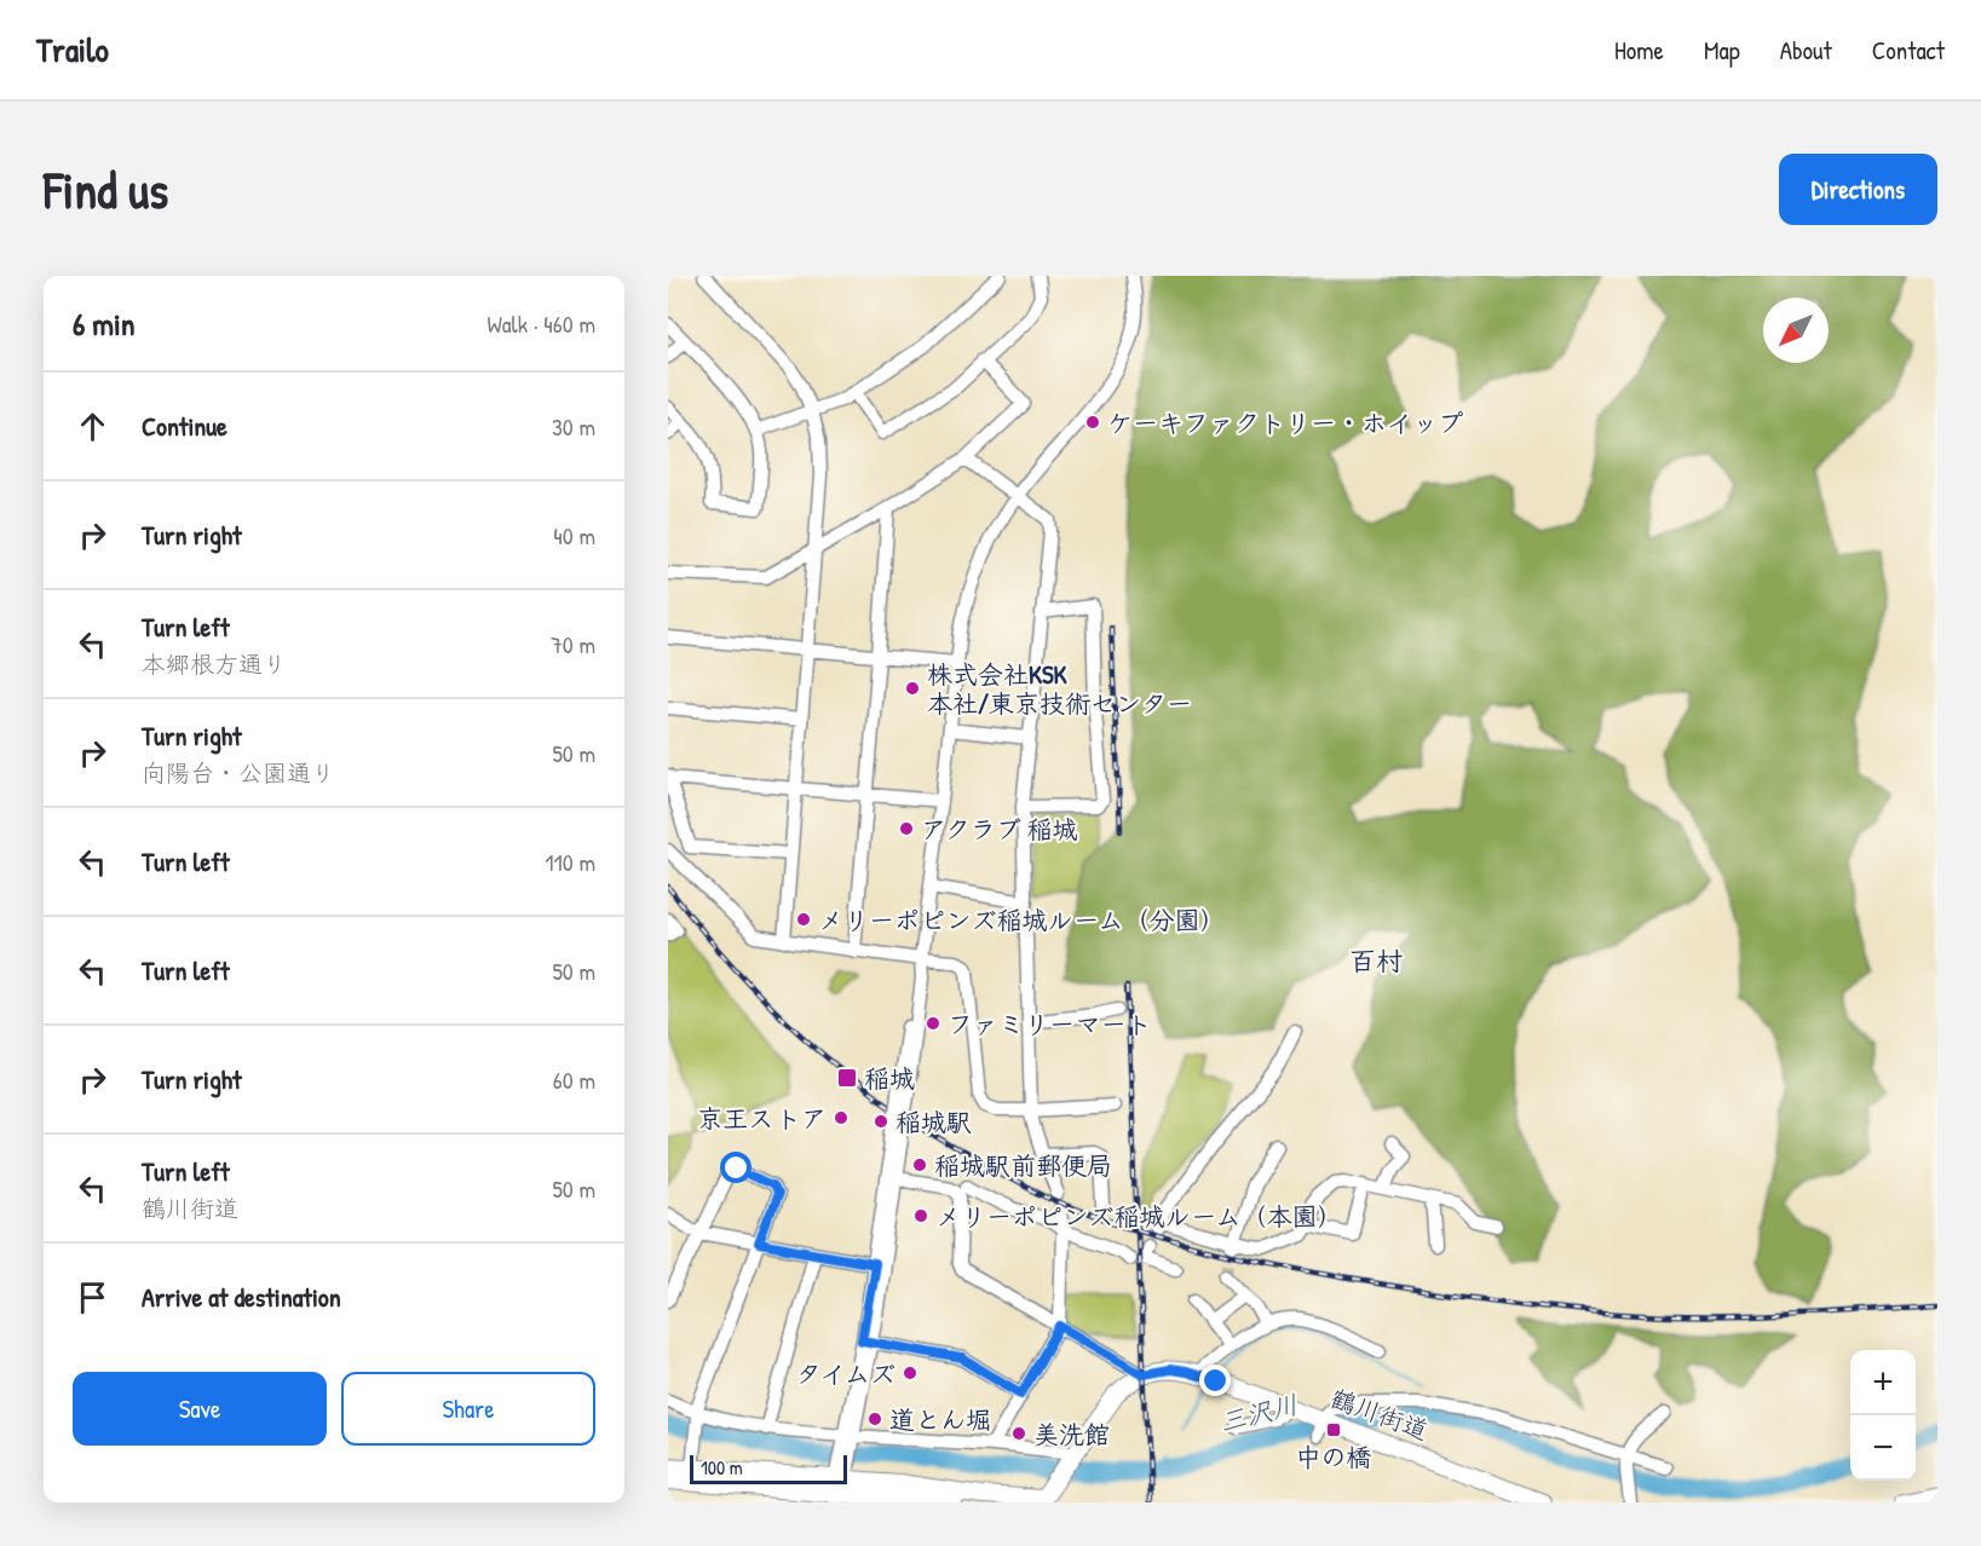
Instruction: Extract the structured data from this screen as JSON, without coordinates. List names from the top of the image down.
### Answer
{
  "streets": {
    "main road": ["鶴川街道"]
  },
  "districts": ["百村"],
  "water": ["三沢川"],
  "places": {
    "other": [
      "ケーキファクトリー・ホイップ",
      "株式会社KSK 本社/東京技術センター",
      "アクラブ 稲城",
      "メリーポピンズ稲城ルーム（分園）",
      "ファミリーマート",
      "京王ストア",
      "稲城駅",
      "稲城駅前郵便局",
      "メリーポピンズ稲城ルーム（本園）",
      "タイムズ",
      "道とん堀",
      "美洗館"
    ],
    "transit": ["稲城", "中の橋"]
  },
  "scale_bar": "100 m",
  "north": "bottom left",
  "page": {
    "header": "Trailo",
    "nav": [
      "Home",
      "Map",
      "About",
      "Contact"
    ],
    "buttons": [
      "Directions",
      ["Save", "Share"]
    ],
    "title": "Find us",
    "heading": ["6 min", "Walk · 460 m"],
    "list": [
      ["Continue", "30 m"],
      ["Turn right", "40 m"],
      ["Turn left", "本郷根方通り", "70 m"],
      ["Turn right", "向陽台・公園通り", "50 m"],
      ["Turn left", "110 m"],
      ["Turn left", "50 m"],
      ["Turn right", "60 m"],
      ["Turn left", "鶴川街道", "50 m"],
      "Arrive at destination"
    ],
    "map_buttons": ["+", "−"],
    "scale": "100 m"
  }
}
